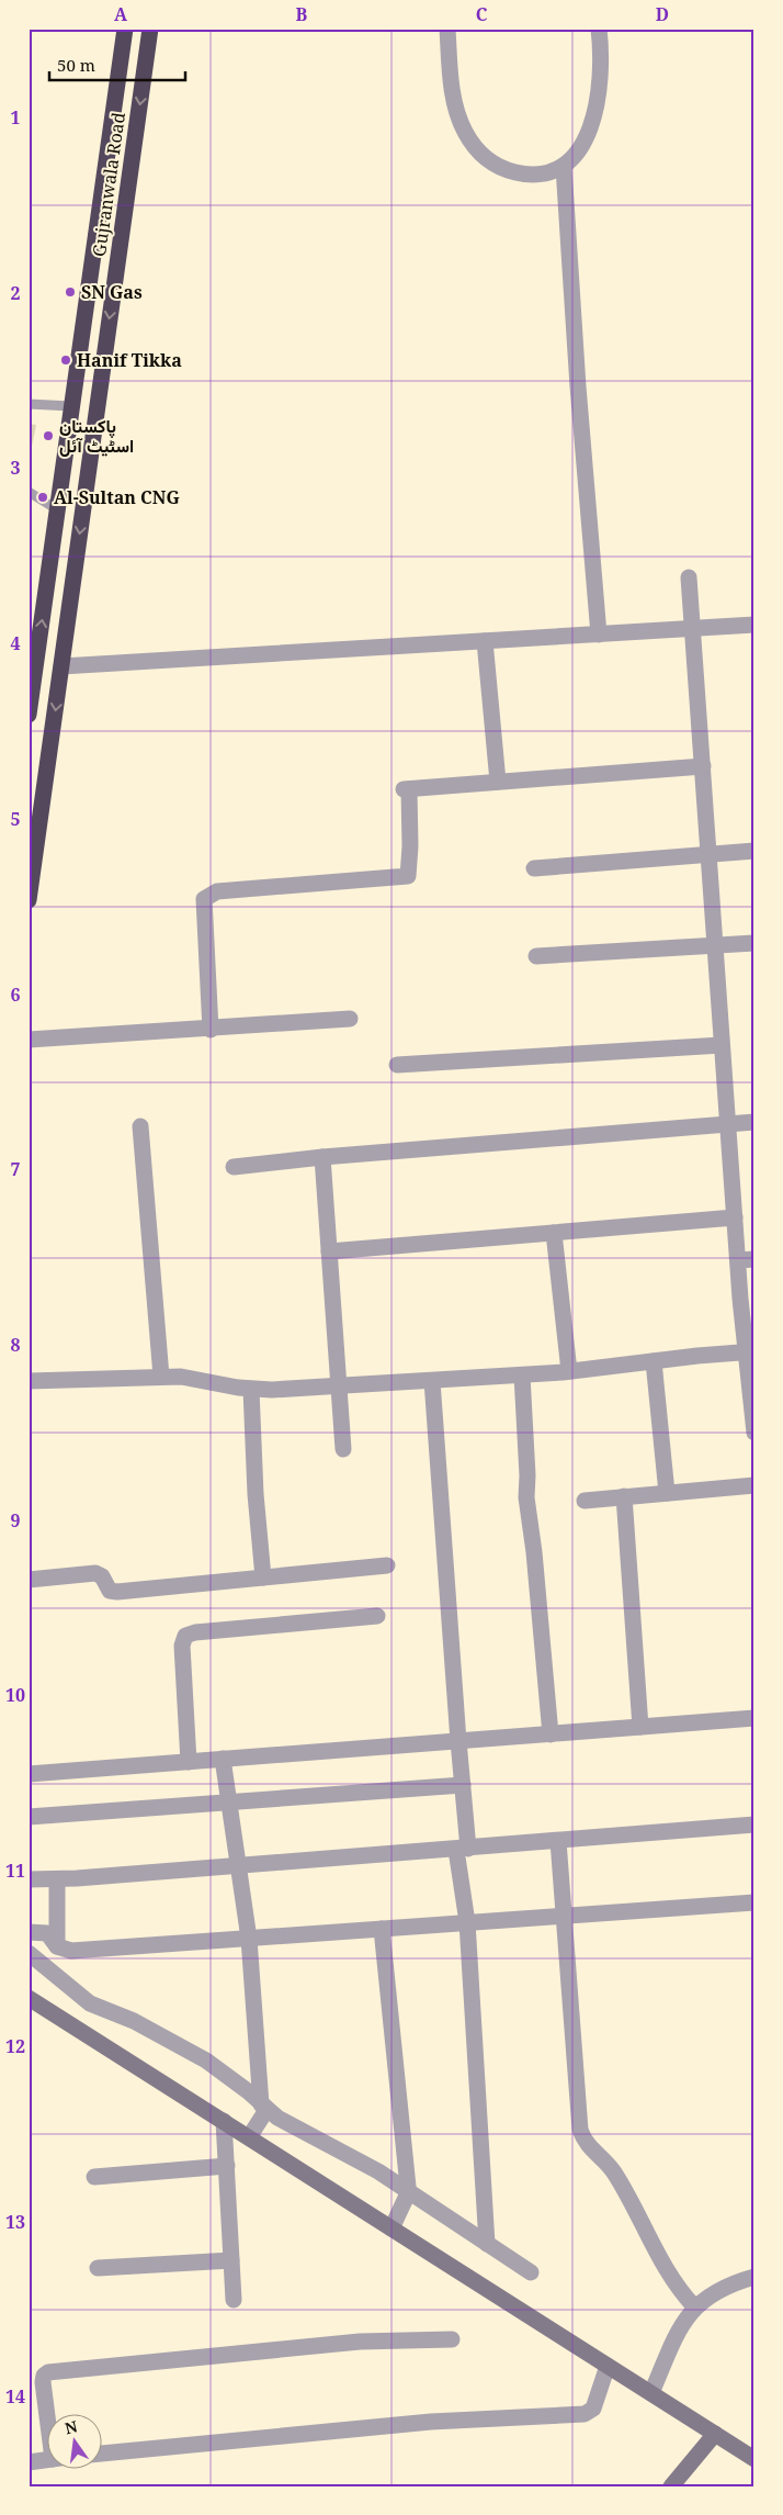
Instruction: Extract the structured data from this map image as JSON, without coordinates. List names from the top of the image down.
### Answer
{
  "streets": {
    "highway": ["Gujranwala Road"]
  },
  "places": [
    "SN Gas",
    "Hanif Tikka",
    "پاکستان اسٹیٹ آئل",
    "Al-Sultan CNG"
  ],
  "scale_bar": "50 m",
  "north": "top",
  "grid": {
    "columns": [
      "A",
      "B",
      "C",
      "D"
    ],
    "rows": [
      "1",
      "2",
      "3",
      "4",
      "5",
      "6",
      "7",
      "8",
      "9",
      "10",
      "11",
      "12",
      "13",
      "14"
    ]
  }
}
